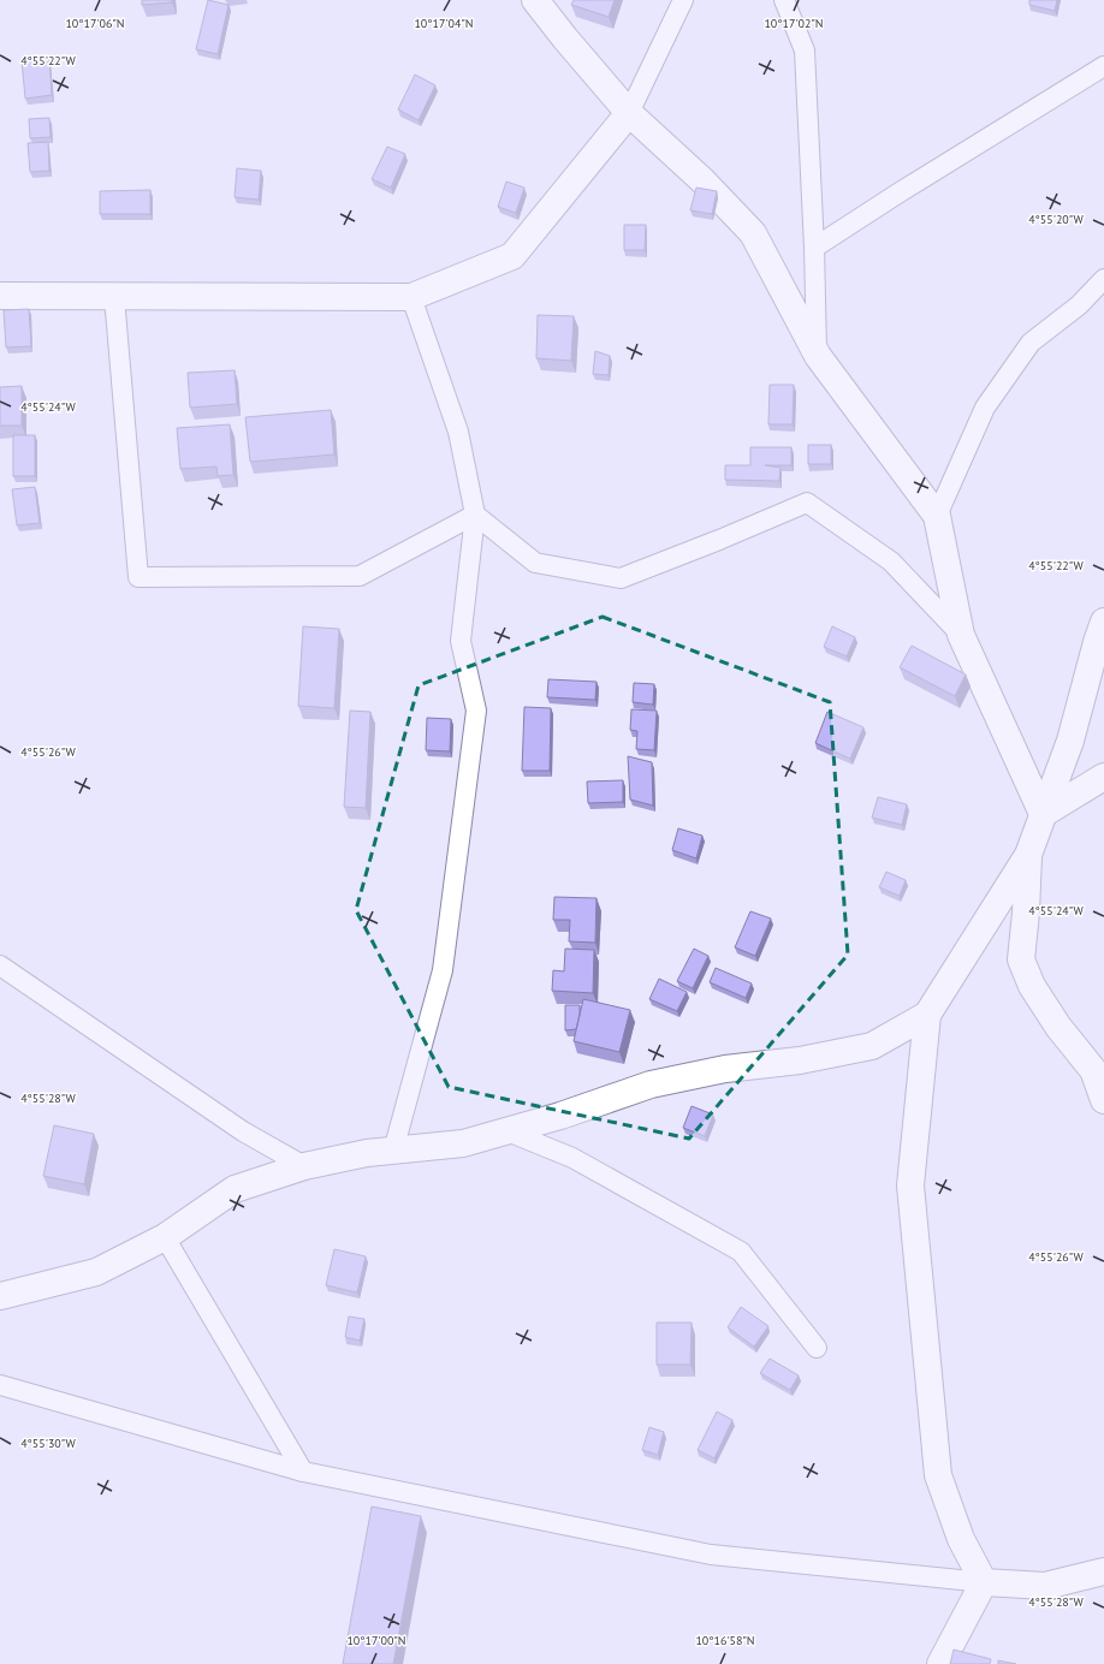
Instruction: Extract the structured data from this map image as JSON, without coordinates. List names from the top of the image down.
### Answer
{
  "coordinates": [
    "10°17'06\"N",
    "10°17'04\"N",
    "10°17'02\"N",
    "4°55'22\"W",
    "4°55'20\"W",
    "4°55'24\"W",
    "4°55'26\"W",
    "4°55'28\"W",
    "4°55'30\"W",
    "10°17'00\"N",
    "10°16'58\"N"
  ]
}
